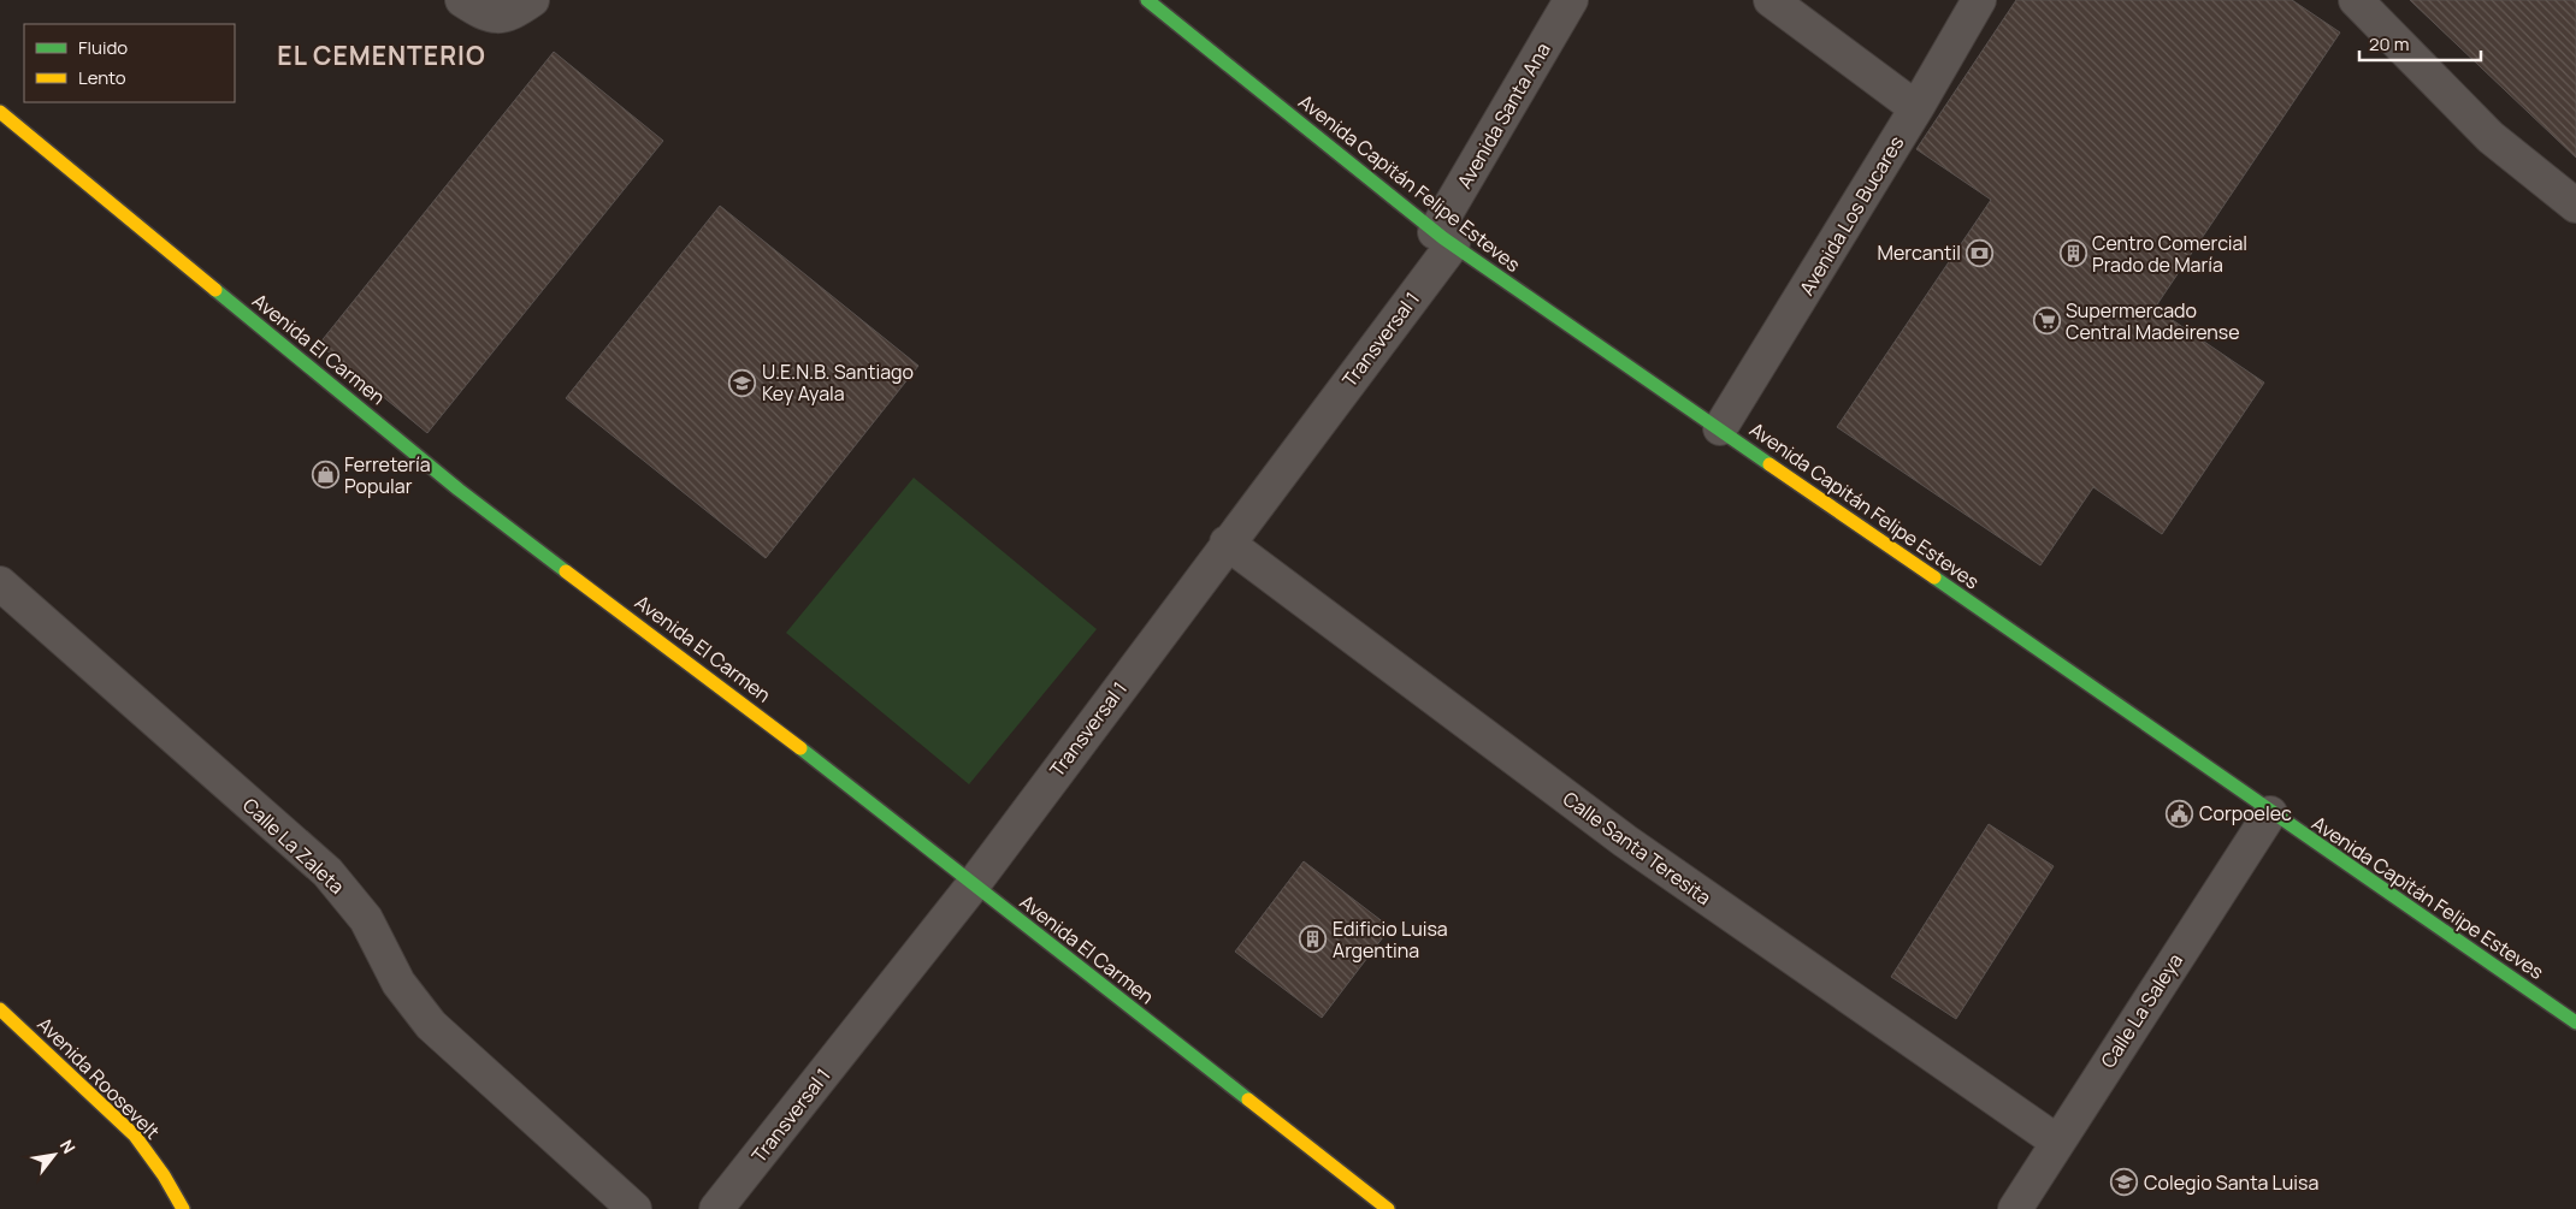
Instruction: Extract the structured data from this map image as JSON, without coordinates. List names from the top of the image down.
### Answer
{
  "streets": {
    "street": [
      "Avenida Santa Ana",
      "Avenida Capitán Felipe Esteves",
      "Avenida Los Bucares",
      "Transversal 1",
      "Avenida El Carmen",
      "Calle La Zaleta",
      "Calle Santa Teresita",
      "Calle La Saleya",
      "Avenida Roosevelt"
    ]
  },
  "crossings": [
    ["Avenida Santa Ana", "Avenida Capitán Felipe Esteves"],
    ["Avenida Santa Ana", "Transversal 1"],
    ["Avenida Capitán Felipe Esteves", "Avenida Los Bucares"],
    ["Avenida Capitán Felipe Esteves", "Transversal 1"],
    ["Avenida Capitán Felipe Esteves", "Calle La Saleya"],
    ["Transversal 1", "Avenida El Carmen"],
    ["Transversal 1", "Calle Santa Teresita"],
    ["Calle Santa Teresita", "Calle La Saleya"]
  ],
  "districts": ["EL CEMENTERIO"],
  "places": {
    "bank": ["Mercantil"],
    "building": ["Centro Comercial Prado de María", "Edificio Luisa Argentina"],
    "supermarket": ["Supermercado Central Madeirense"],
    "school or university": ["U.E.N.B. Santiago Key Ayala", "Colegio Santa Luisa"],
    "shop": ["Ferretería Popular"],
    "public building": ["Corpoelec"]
  },
  "legend": ["Fluido", "Lento"],
  "scale_bar": "20 m",
  "north": "top right"
}
